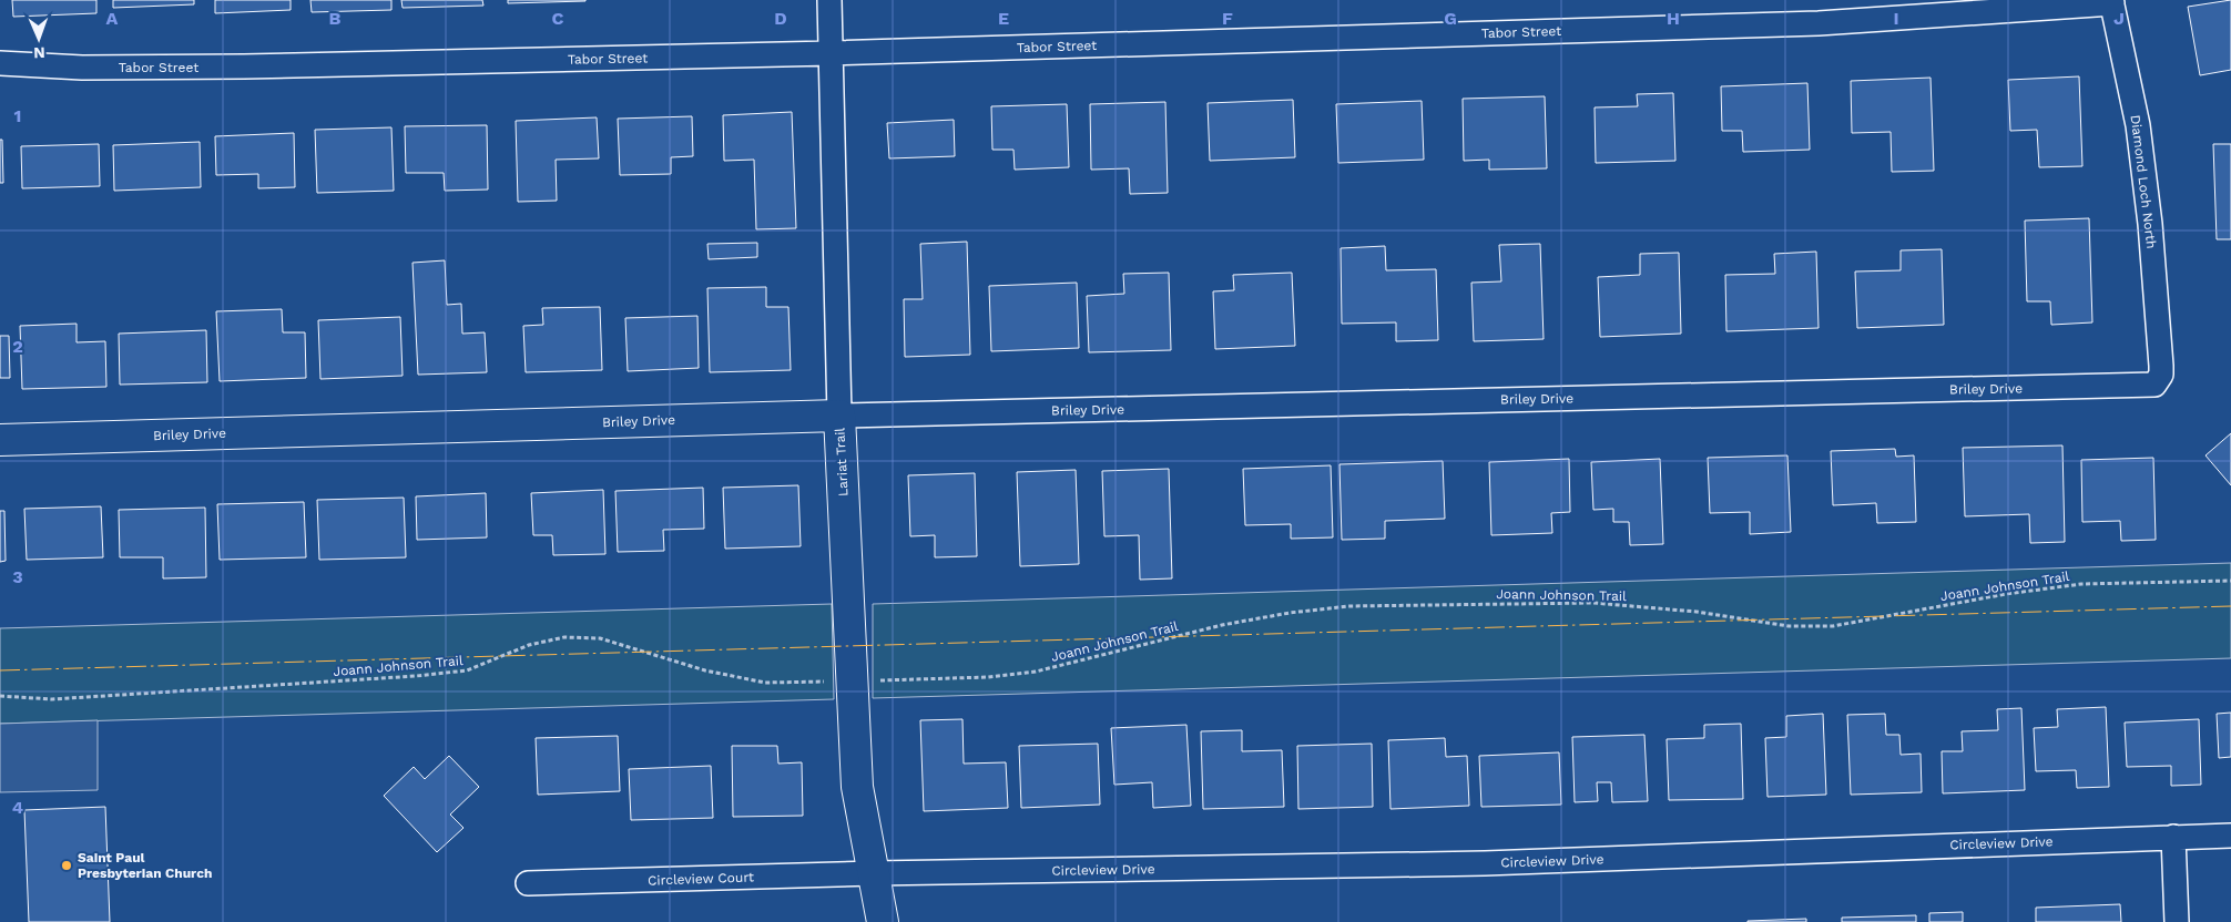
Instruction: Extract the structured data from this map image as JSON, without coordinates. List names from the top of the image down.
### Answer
{
  "streets": {
    "street": [
      "Tabor Street",
      "Diamond Loch North",
      "Briley Drive",
      "Lariat Trail",
      "Circleview Drive",
      "Circleview Court"
    ],
    "path": ["Joann Johnson Trail"]
  },
  "crossings": [
    ["Tabor Street", "Diamond Loch North"],
    ["Tabor Street", "Lariat Trail"],
    ["Diamond Loch North", "Briley Drive"],
    ["Briley Drive", "Lariat Trail"],
    ["Lariat Trail", "Circleview Drive"],
    ["Lariat Trail", "Circleview Court"],
    ["Circleview Drive", "Circleview Court"]
  ],
  "places": ["Saint Paul Presbyterian Church"],
  "north": "bottom",
  "grid": {
    "columns": [
      "A",
      "B",
      "C",
      "D",
      "E",
      "F",
      "G",
      "H",
      "I",
      "J"
    ],
    "rows": [
      "1",
      "2",
      "3",
      "4"
    ]
  }
}
